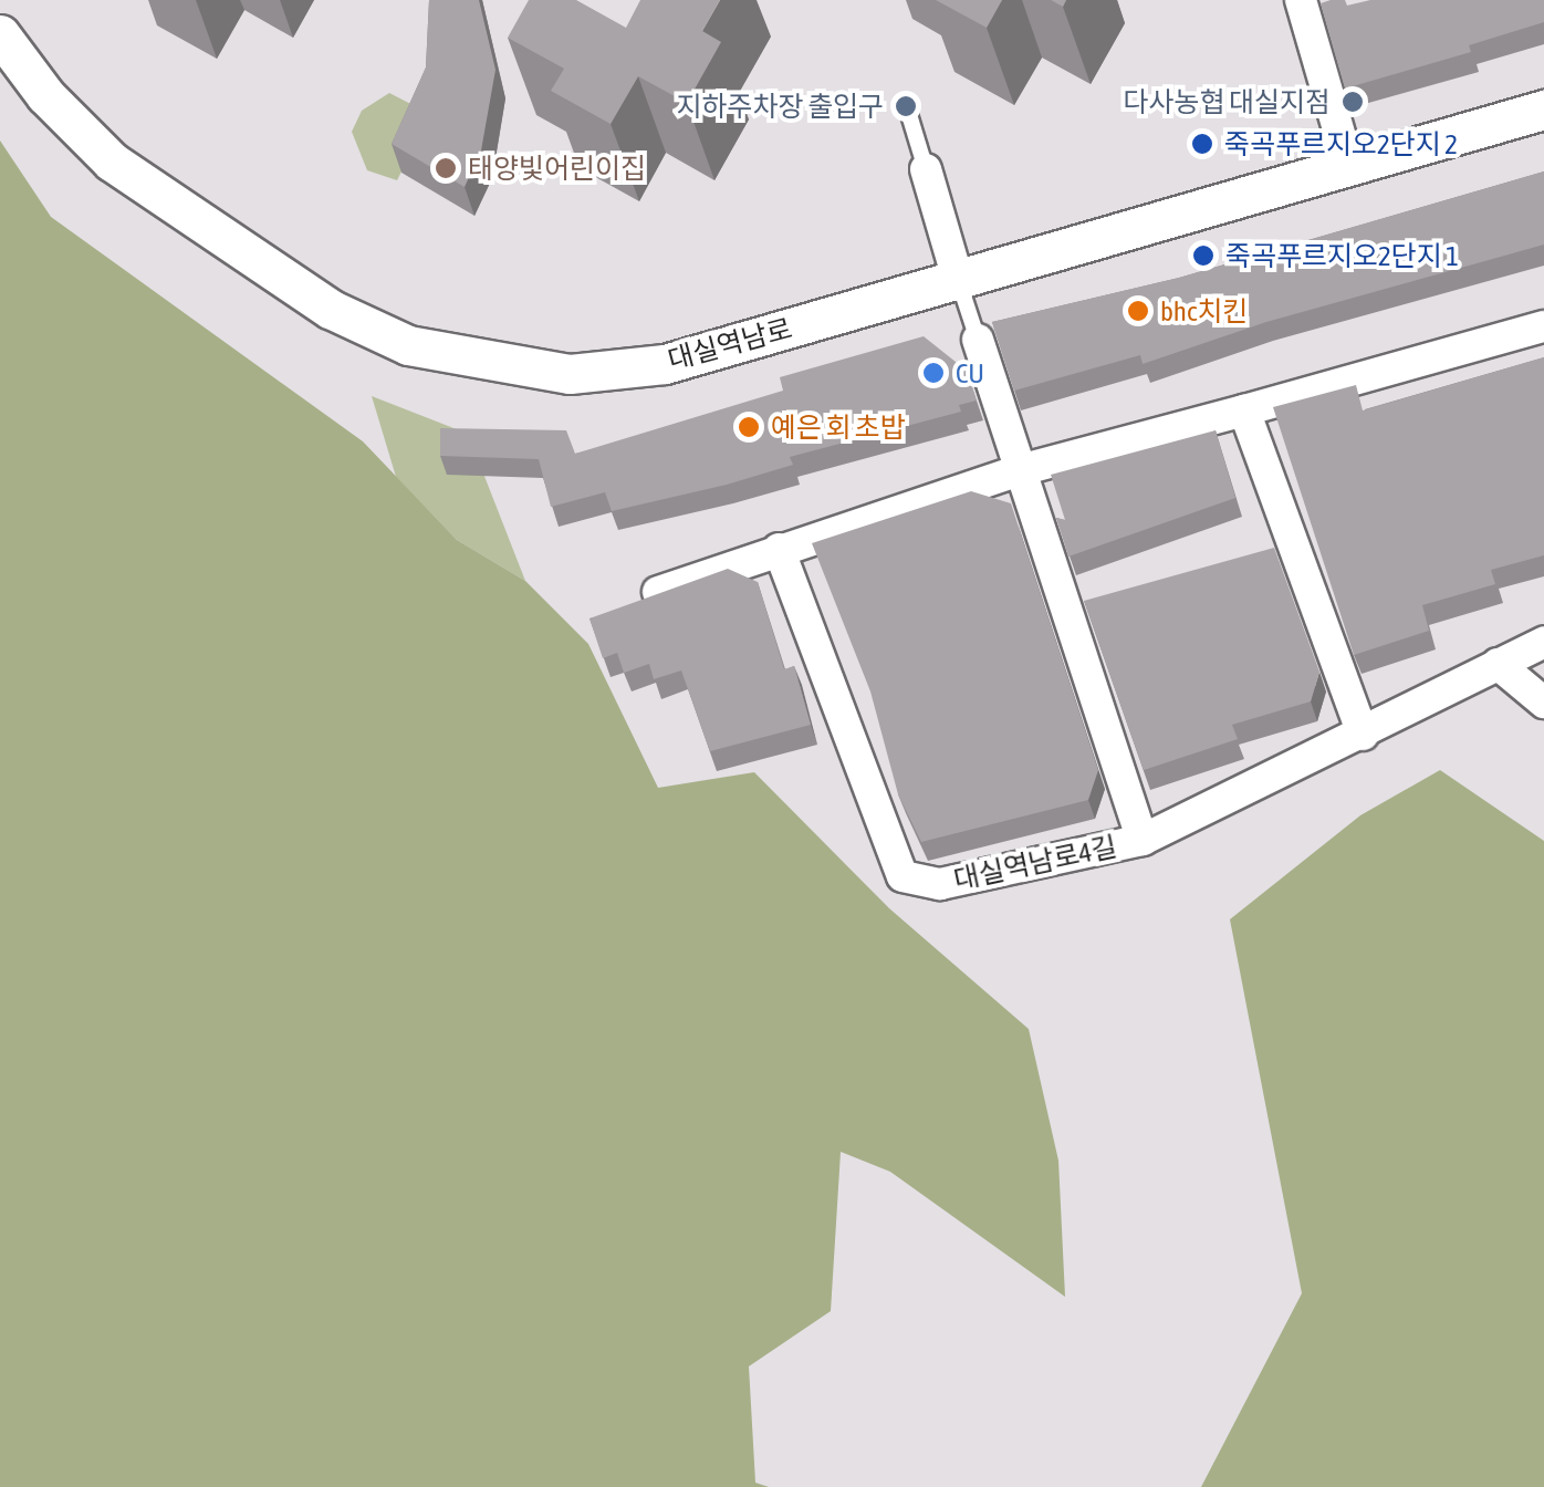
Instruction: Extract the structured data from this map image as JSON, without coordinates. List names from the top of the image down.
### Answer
{
  "streets": {
    "street": ["대실역남로", "대실역남로4길"]
  },
  "places": [
    "다사농협 대실지점",
    "지하주차장 출입구",
    "죽곡푸르지오2단지 2",
    "태양빛어린이집",
    "죽곡푸르지오2단지 1",
    "bhc치킨",
    "CU",
    "예은 회 초밥"
  ]
}
